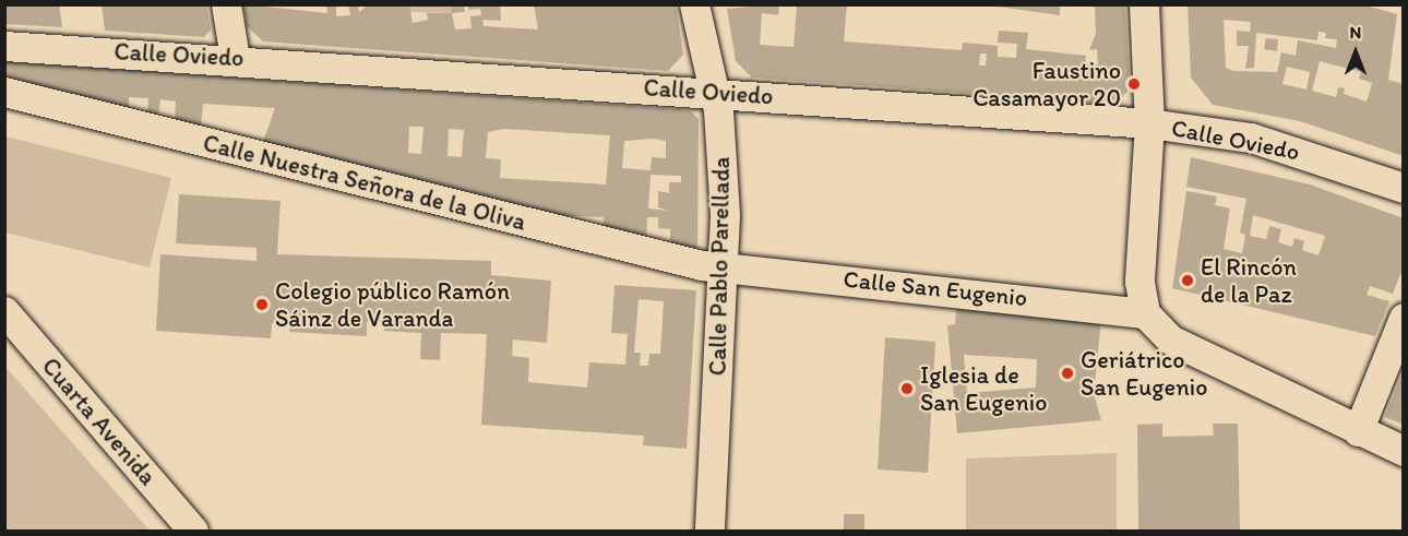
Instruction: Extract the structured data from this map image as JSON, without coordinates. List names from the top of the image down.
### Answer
{
  "streets": {
    "street": [
      "Calle Oviedo",
      "Calle Nuestra Señora de la Oliva",
      "Calle Pablo Parellada",
      "Calle San Eugenio",
      "Cuarta Avenida"
    ]
  },
  "crossings": [
    ["Calle Oviedo", "Calle Pablo Parellada"],
    ["Calle Nuestra Señora de la Oliva", "Calle Pablo Parellada"],
    ["Calle Nuestra Señora de la Oliva", "Calle San Eugenio"],
    ["Calle Pablo Parellada", "Calle San Eugenio"]
  ],
  "places": [
    "Faustino Casamayor 20",
    "El Rincón de la Paz",
    "Colegio público Ramón Sáinz de Varanda",
    "Geriátrico San Eugenio",
    "Iglesia de San Eugenio"
  ],
  "north": "top"
}
